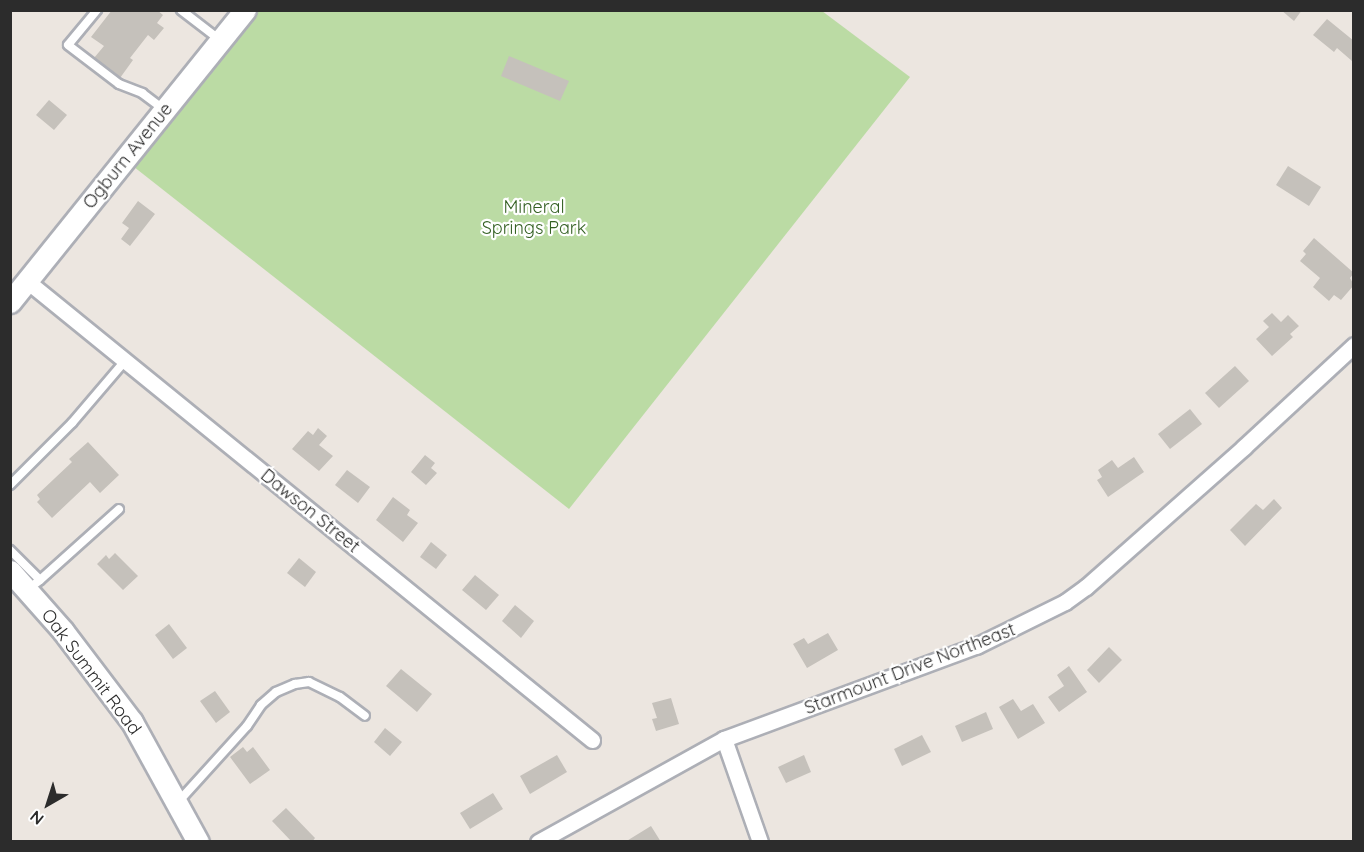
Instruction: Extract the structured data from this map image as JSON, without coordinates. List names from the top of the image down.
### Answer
{
  "streets": {
    "street": [
      "Ogburn Avenue",
      "Dawson Street",
      "Starmount Drive Northeast",
      "Oak Summit Road"
    ]
  },
  "crossings": [
    ["Ogburn Avenue", "Dawson Street"]
  ],
  "parks": ["Mineral Springs Park"],
  "north": "bottom left"
}
